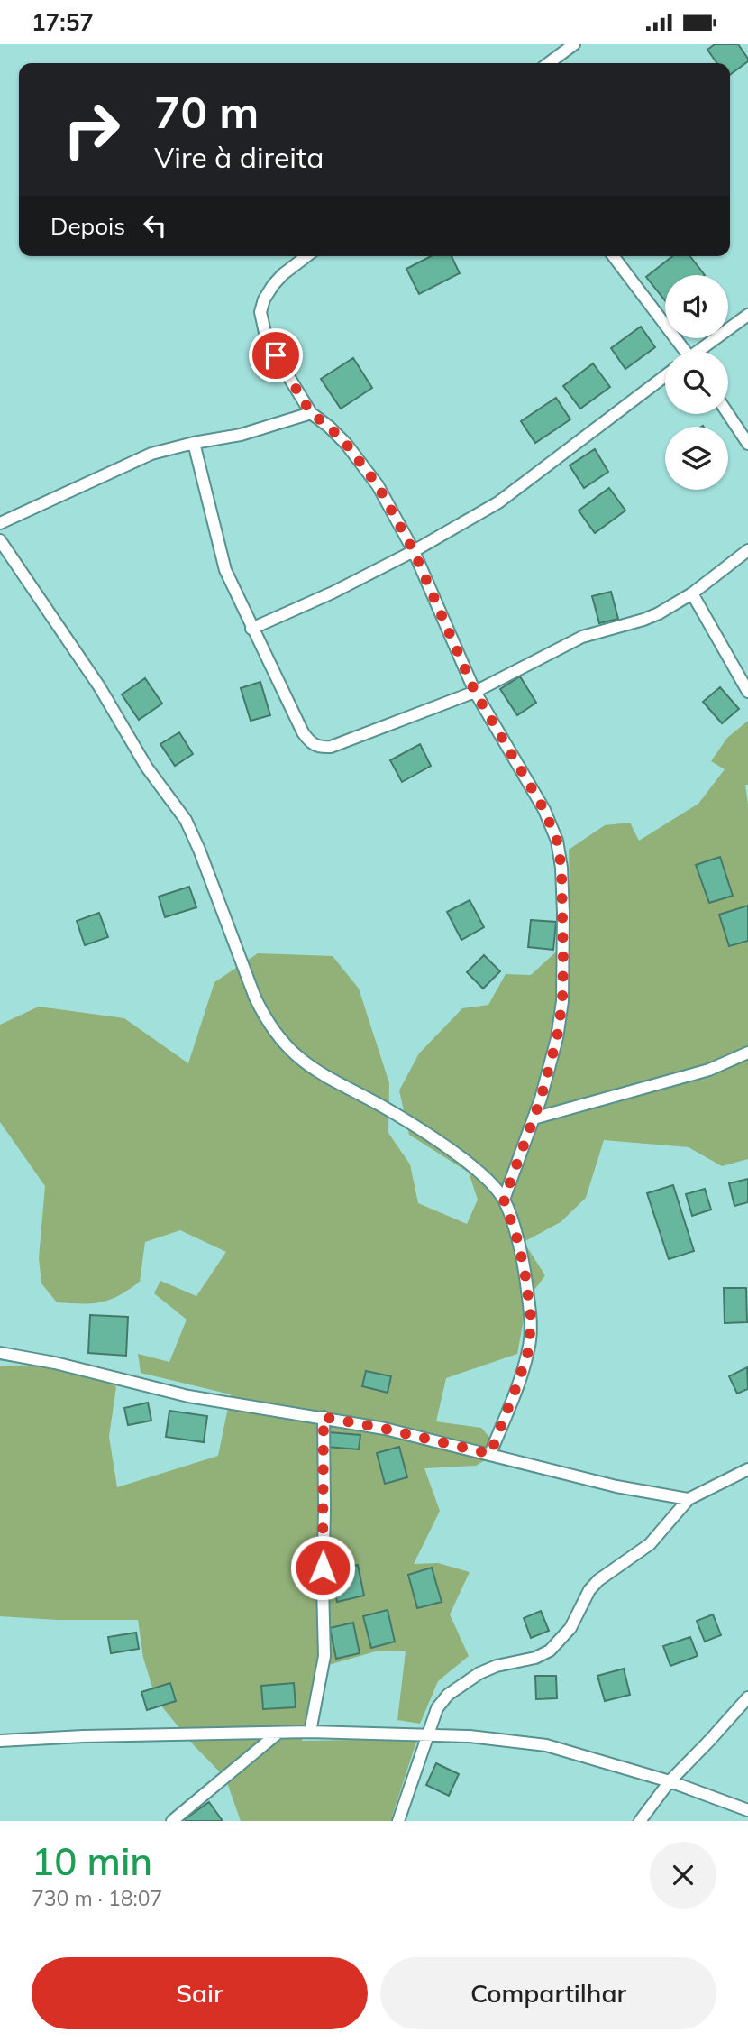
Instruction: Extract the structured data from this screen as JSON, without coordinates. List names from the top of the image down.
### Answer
{
  "page": {
    "status": "17:57",
    "turn": ["70 m", "Vire à direita"],
    "then": "Depois",
    "heading": ["10 min", "730 m · 18:07"],
    "buttons": ["Sair", "Compartilhar"]
  }
}
